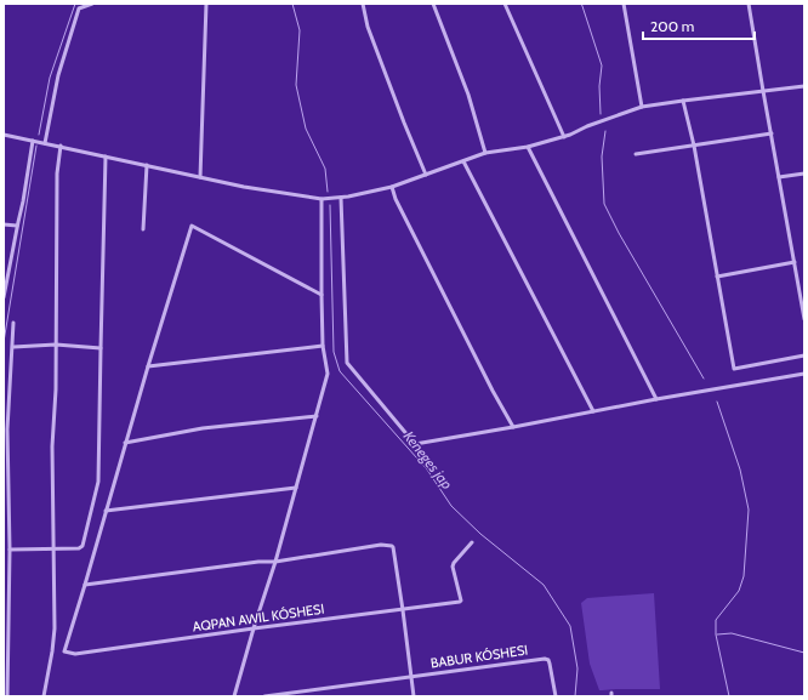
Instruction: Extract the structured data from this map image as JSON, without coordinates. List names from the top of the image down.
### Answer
{
  "streets": {
    "street": ["BABUR KÓSHESI"]
  },
  "water": ["Keneges jap"],
  "scale_bar": "200 m"
}
